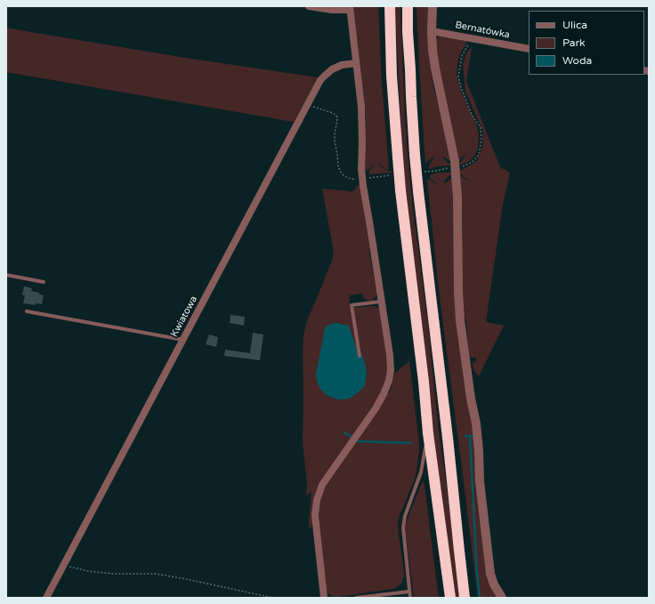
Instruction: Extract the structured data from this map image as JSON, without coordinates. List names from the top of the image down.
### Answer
{
  "streets": {
    "street": ["Bernatówka", "Kwiatowa"]
  },
  "legend": ["Ulica", "Park", "Woda"]
}
